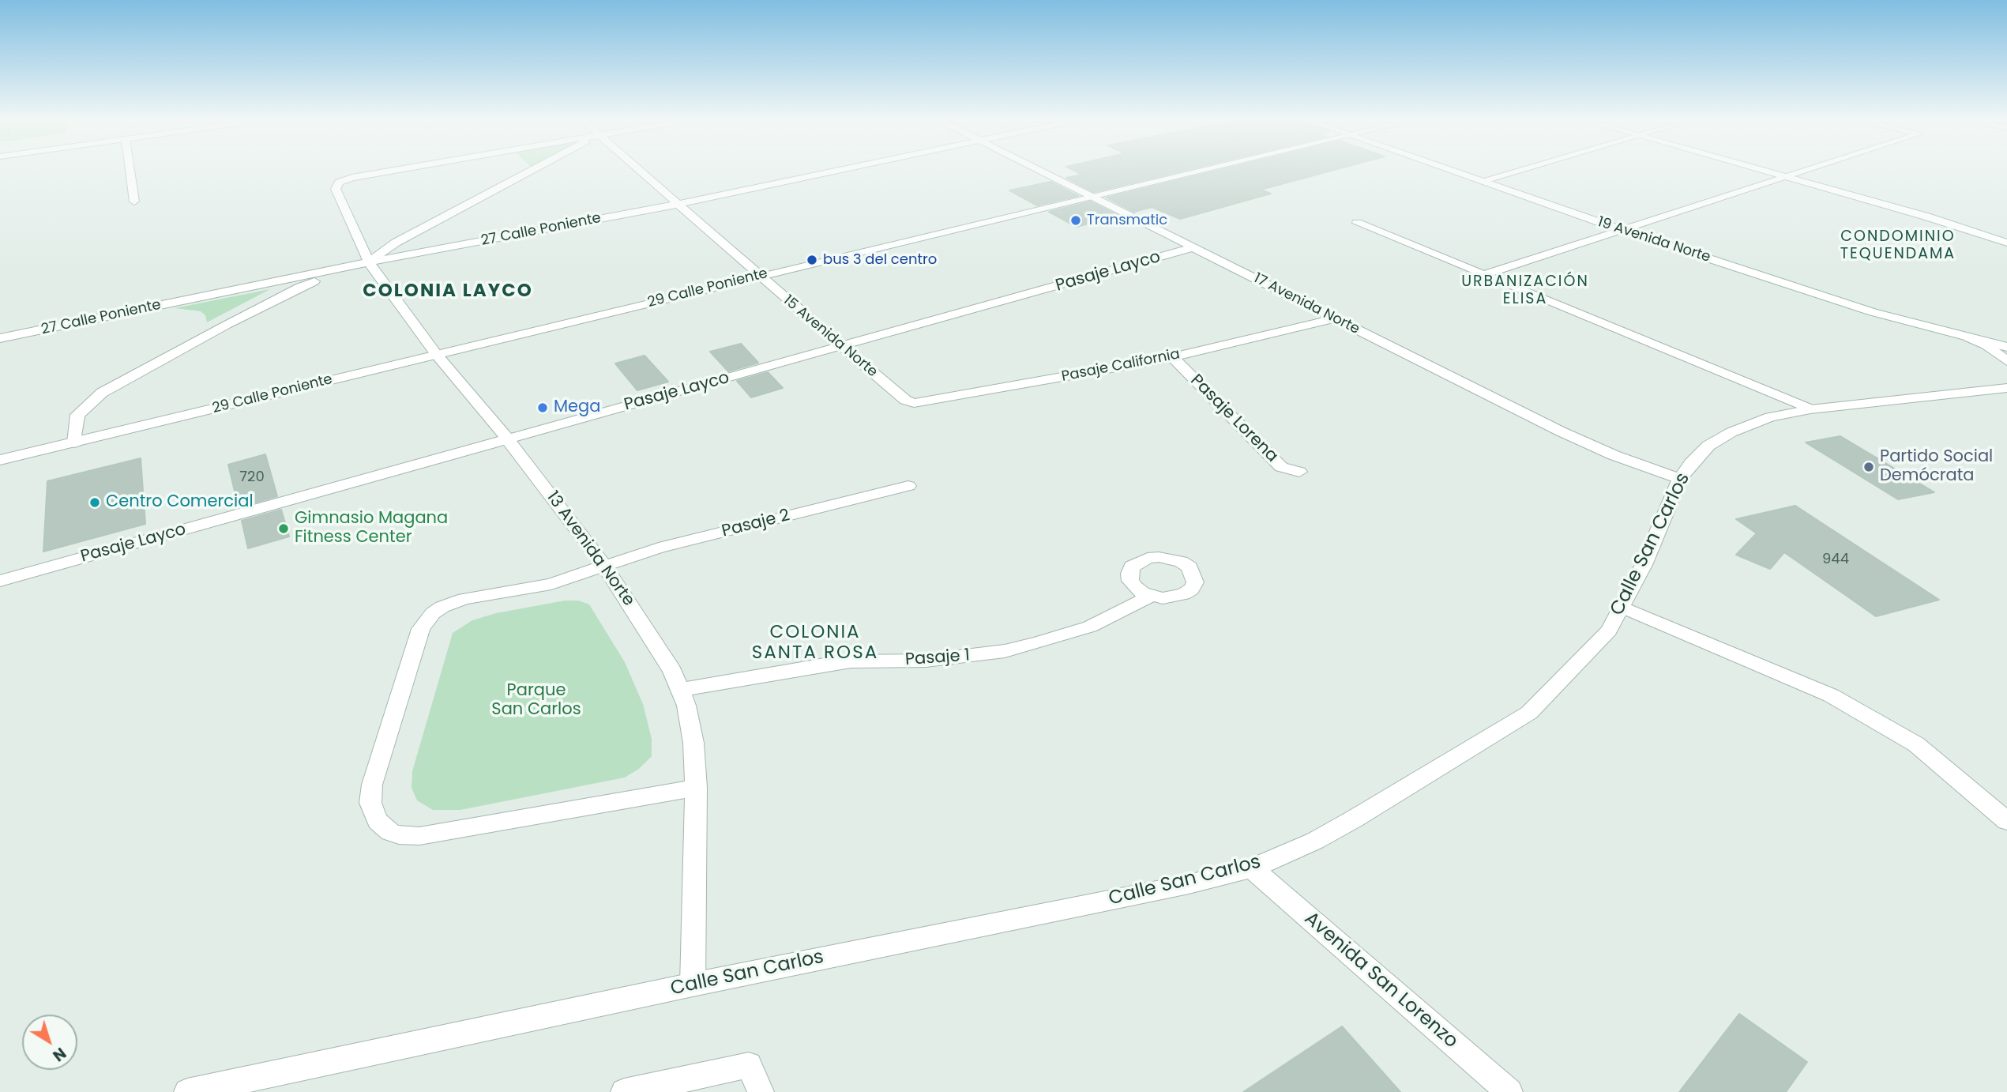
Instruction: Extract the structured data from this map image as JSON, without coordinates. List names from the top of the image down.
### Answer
{
  "streets": {
    "street": [
      "27 Calle Poniente",
      "19 Avenida Norte",
      "Pasaje Layco",
      "29 Calle Poniente",
      "17 Avenida Norte",
      "15 Avenida Norte",
      "Pasaje California",
      "Pasaje Lorena",
      "Pasaje 2",
      "Calle San Carlos",
      "13 Avenida Norte",
      "Pasaje 1",
      "Avenida San Lorenzo"
    ]
  },
  "crossings": [
    ["27 Calle Poniente", "15 Avenida Norte"],
    ["27 Calle Poniente", "13 Avenida Norte"],
    ["Pasaje Layco", "17 Avenida Norte"],
    ["Pasaje Layco", "15 Avenida Norte"],
    ["Pasaje Layco", "13 Avenida Norte"],
    ["29 Calle Poniente", "17 Avenida Norte"],
    ["29 Calle Poniente", "15 Avenida Norte"],
    ["29 Calle Poniente", "13 Avenida Norte"],
    ["17 Avenida Norte", "Pasaje California"],
    ["17 Avenida Norte", "Calle San Carlos"],
    ["15 Avenida Norte", "Pasaje California"],
    ["Pasaje California", "Pasaje Lorena"],
    ["Pasaje 2", "13 Avenida Norte"],
    ["Calle San Carlos", "13 Avenida Norte"],
    ["Calle San Carlos", "Avenida San Lorenzo"],
    ["13 Avenida Norte", "Pasaje 1"]
  ],
  "districts": [
    "CONDOMINIO TEQUENDAMA",
    "URBANIZACIÓN ELISA",
    "COLONIA LAYCO",
    "COLONIA SANTA ROSA"
  ],
  "parks": ["Parque San Carlos"],
  "places": [
    "Transmatic",
    "bus 3 del centro",
    "Mega",
    "Partido Social Demócrata",
    "Centro Comercial",
    "Gimnasio Magana Fitness Center"
  ],
  "house_numbers": ["720", "944"],
  "north": "bottom right"
}
